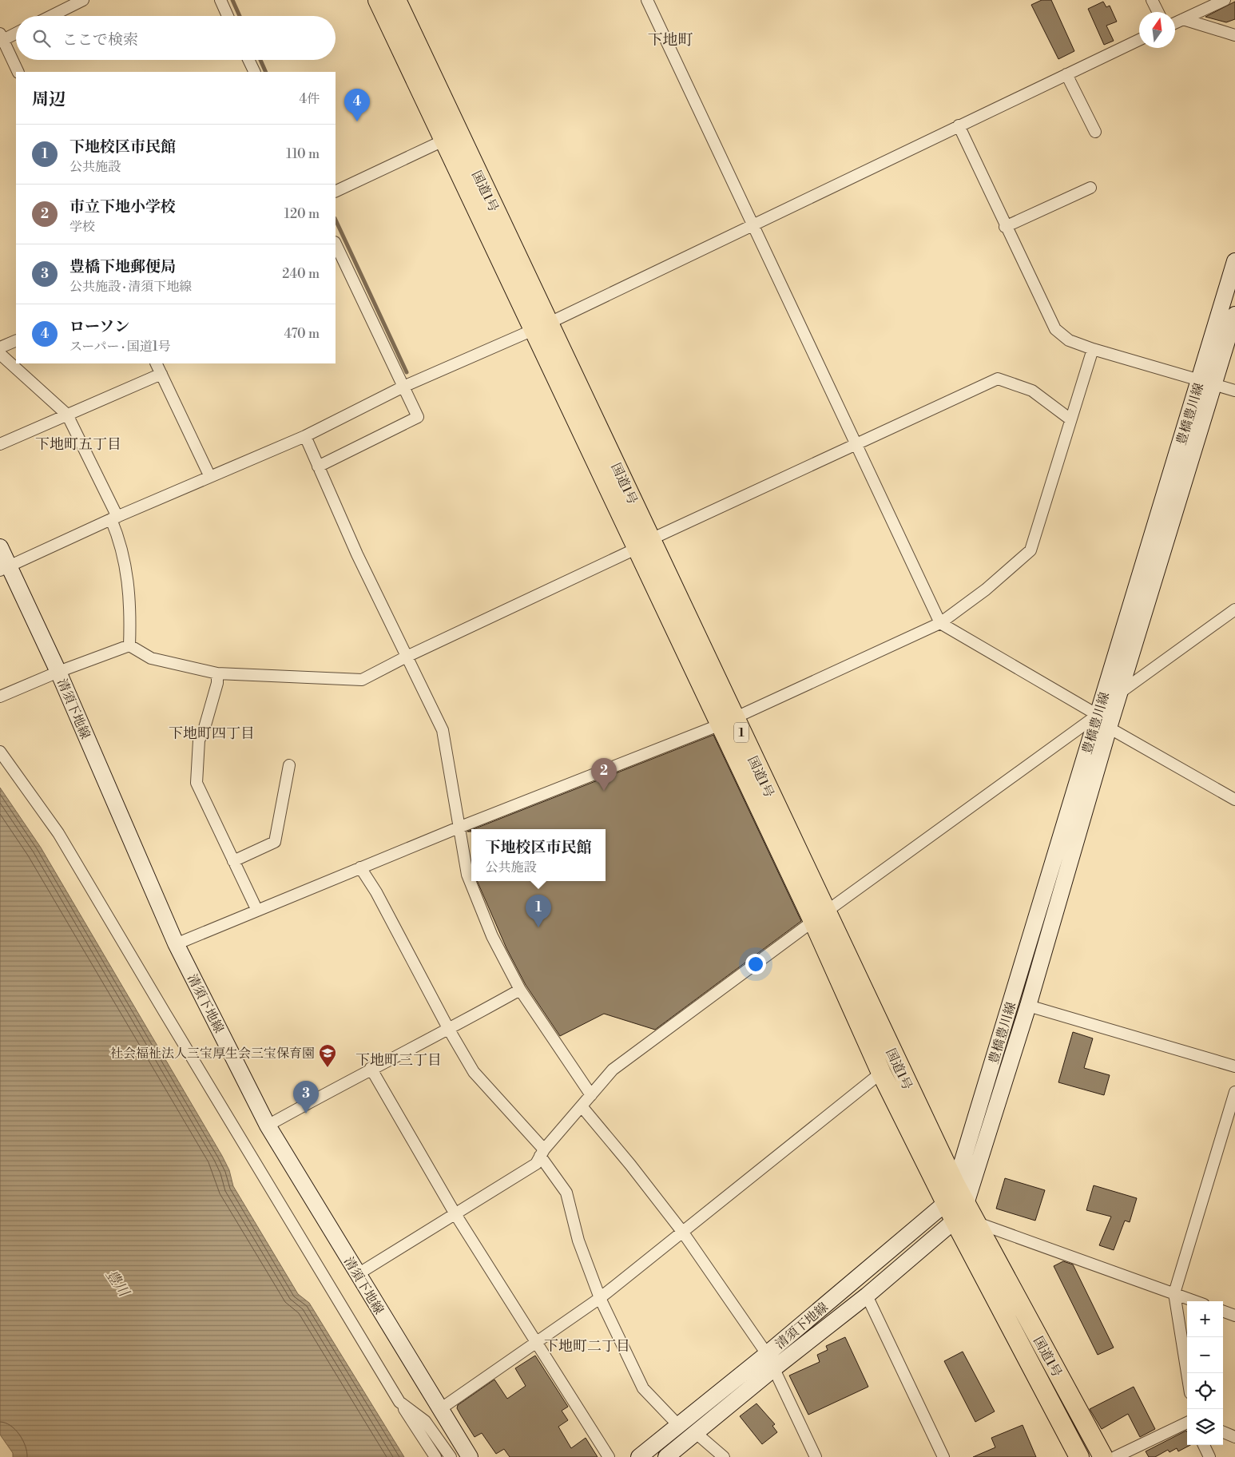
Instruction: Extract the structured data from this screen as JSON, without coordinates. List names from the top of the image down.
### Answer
{
  "streets": {
    "highway": ["国道1号", "1"],
    "main road": ["豊橋豊川線", "清須下地線"]
  },
  "crossings": [
    ["国道1号", "豊橋豊川線"],
    ["国道1号", "清須下地線"],
    ["豊橋豊川線", "清須下地線"]
  ],
  "districts": [
    "下地町",
    "下地町五丁目",
    "下地町四丁目",
    "下地町三丁目",
    "下地町二丁目"
  ],
  "water": ["豊川"],
  "places": {
    "school or university": ["社会福祉法人三宝厚生会三宝保育園"]
  },
  "north": "top",
  "page": {
    "search": "ここで検索",
    "heading": ["周辺", "4件"],
    "pins": [
      "4",
      "2",
      "1",
      "3"
    ],
    "list": [
      {
        "mark": "1",
        "name": "下地校区市民館",
        "note": "公共施設",
        "value": "110 m"
      },
      {
        "mark": "2",
        "name": "市立下地小学校",
        "note": "学校",
        "value": "120 m"
      },
      {
        "mark": "3",
        "name": "豊橋下地郵便局",
        "note": "公共施設 · 清須下地線",
        "value": "240 m"
      },
      {
        "mark": "4",
        "name": "ローソン",
        "note": "スーパー · 国道1号",
        "value": "470 m"
      }
    ],
    "popup": ["下地校区市民館", "公共施設"],
    "map_buttons": ["+", "−"]
  }
}
